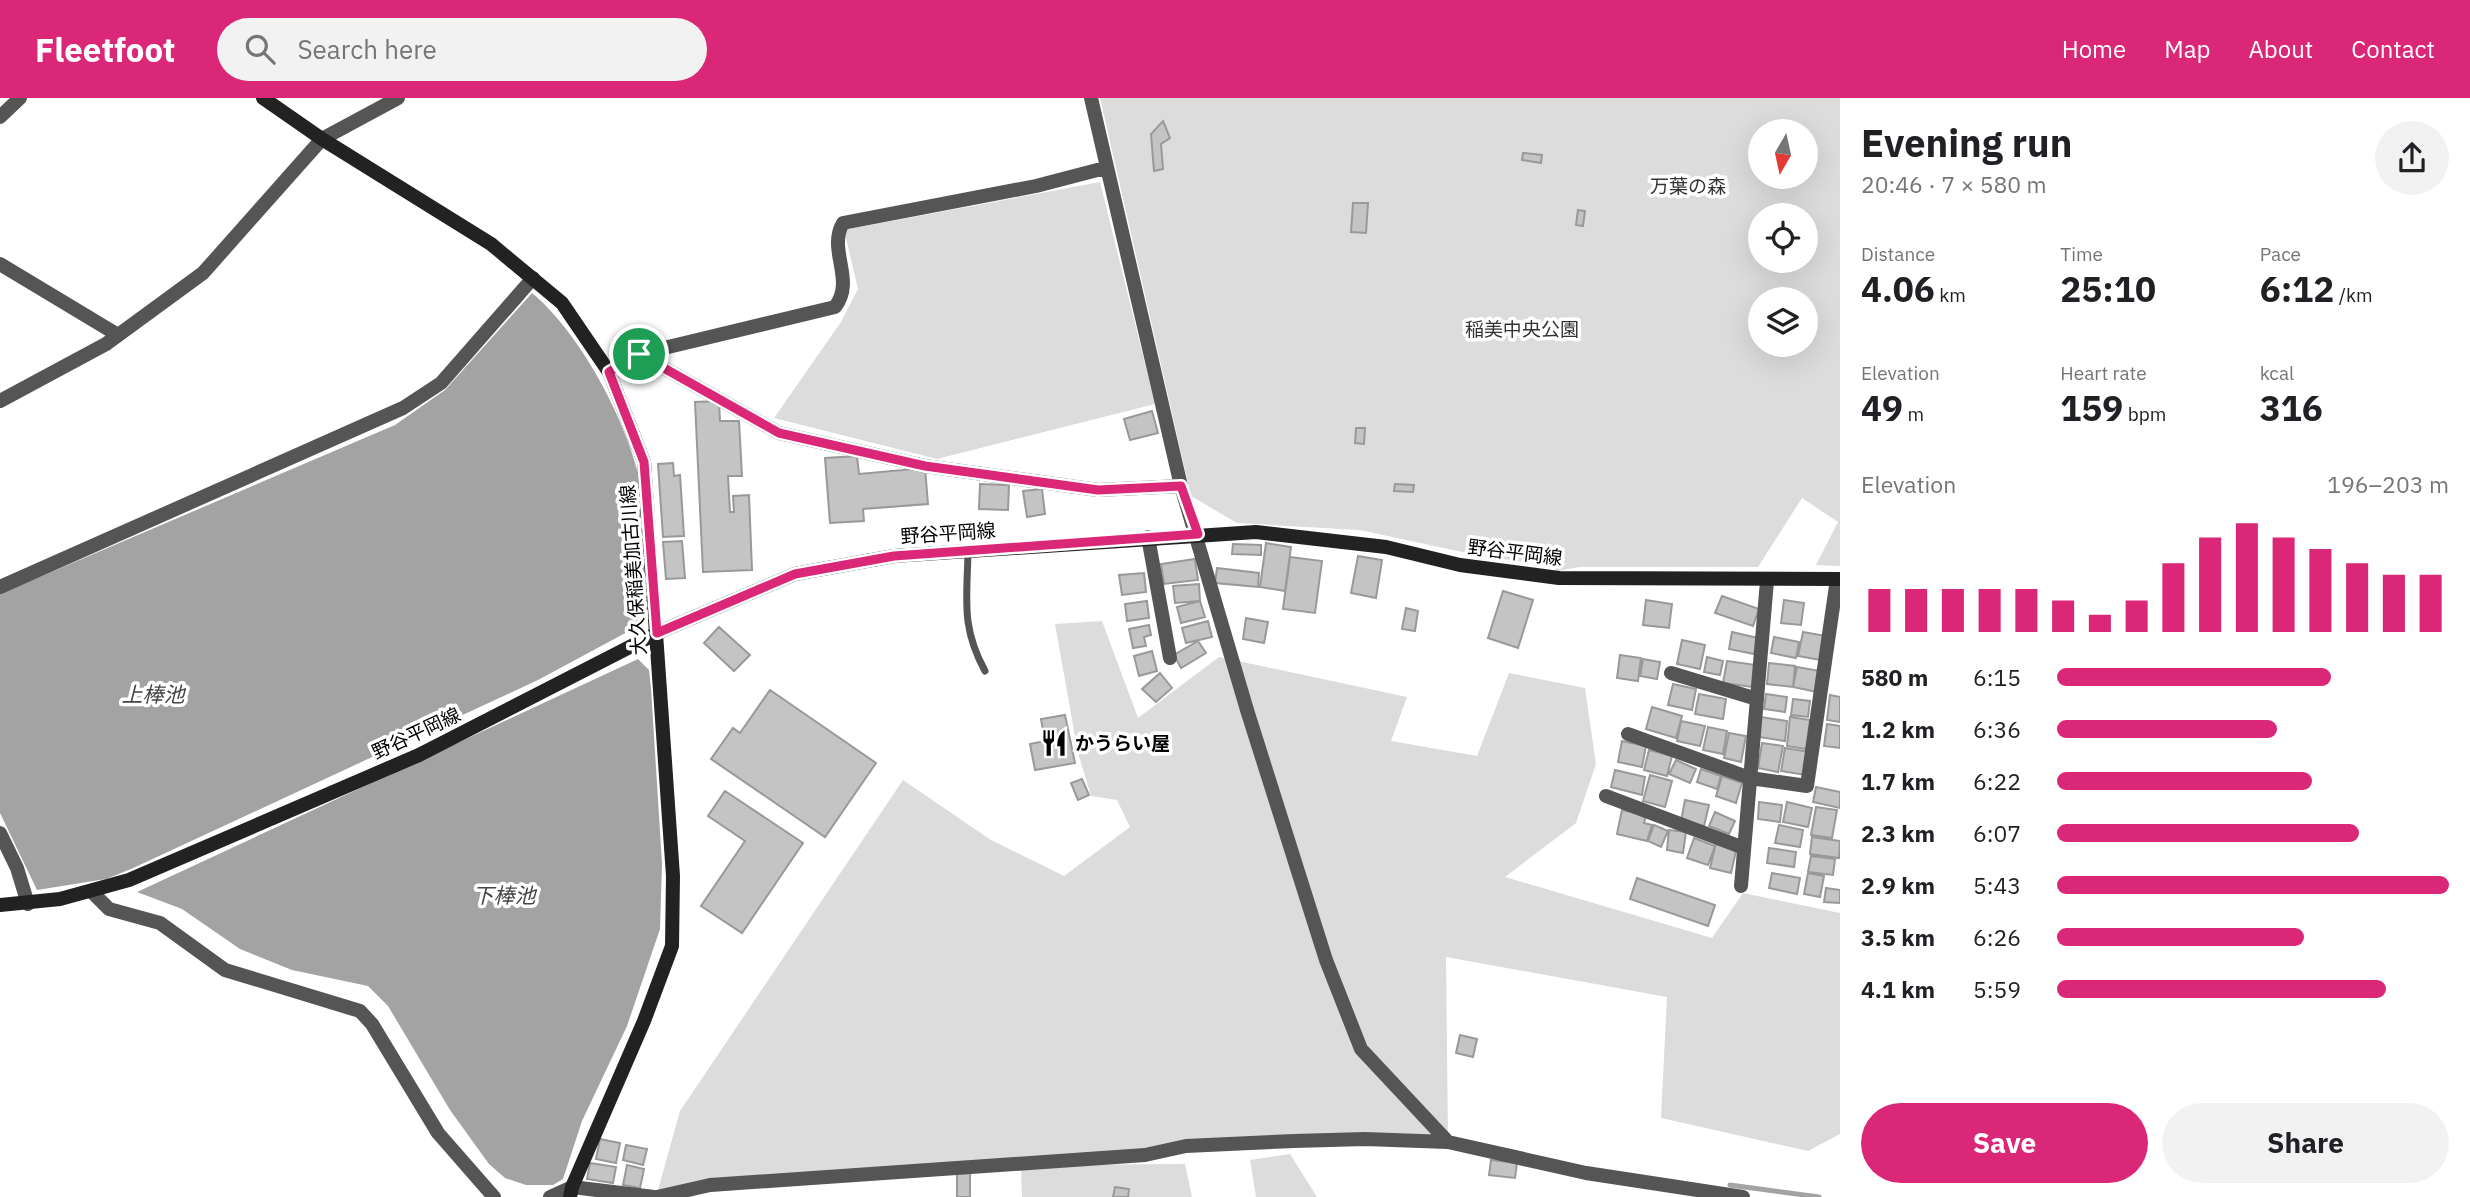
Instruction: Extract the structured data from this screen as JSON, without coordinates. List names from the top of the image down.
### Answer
{
  "streets": {
    "main road": ["野谷平岡線", "大久保稲美加古川線"]
  },
  "crossings": [
    ["野谷平岡線", "大久保稲美加古川線"]
  ],
  "water": ["上棒池", "下棒池"],
  "parks": ["万葉の森", "稲美中央公園"],
  "places": {
    "restaurant": ["かうらい屋"]
  },
  "north": "bottom",
  "page": {
    "header": "Fleetfoot",
    "search": "Search here",
    "nav": [
      "Home",
      "Map",
      "About",
      "Contact"
    ],
    "heading": ["Evening run", "20:46 · 7 × 580 m"],
    "stats": [
      ["Distance", "4.06 km"],
      ["Time", "25:10"],
      ["Pace", "6:12 /km"],
      ["Elevation", "49 m"],
      ["Heart rate", "159 bpm"],
      ["kcal", "316"]
    ],
    "chart": ["Elevation", "196–203 m"],
    "list": [
      {
        "name": "580 m",
        "note": "6:15"
      },
      {
        "name": "1.2 km",
        "note": "6:36"
      },
      {
        "name": "1.7 km",
        "note": "6:22"
      },
      {
        "name": "2.3 km",
        "note": "6:07"
      },
      {
        "name": "2.9 km",
        "note": "5:43"
      },
      {
        "name": "3.5 km",
        "note": "6:26"
      },
      {
        "name": "4.1 km",
        "note": "5:59"
      }
    ],
    "buttons": ["Save", "Share"]
  }
}
